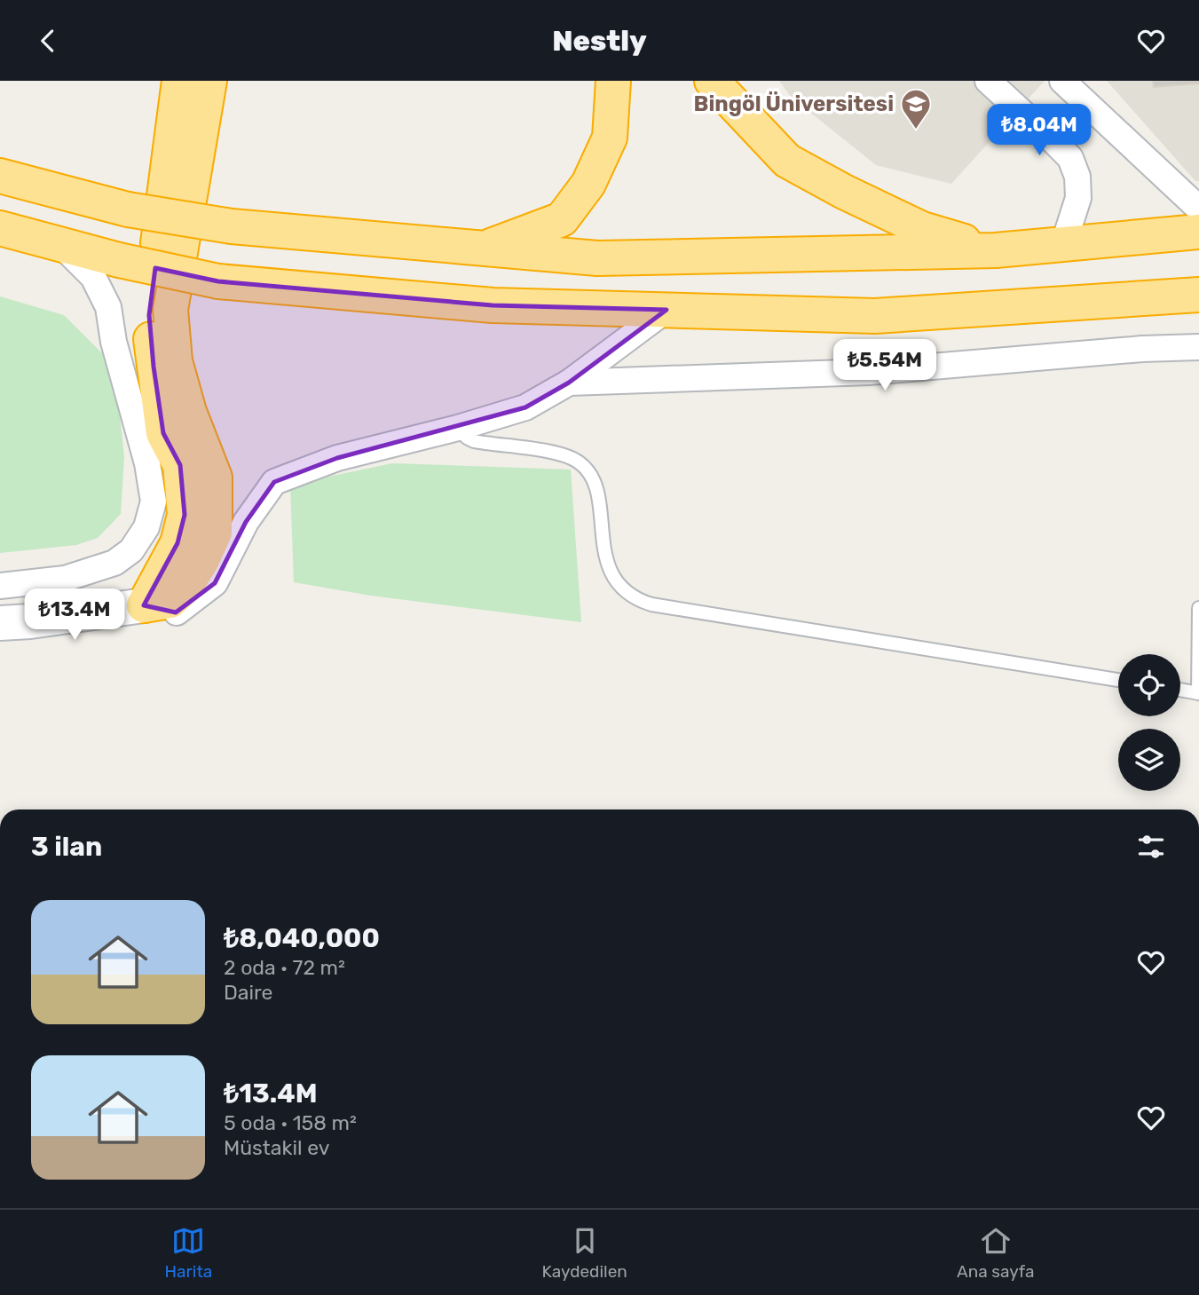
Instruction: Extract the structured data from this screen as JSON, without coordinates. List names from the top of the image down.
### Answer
{
  "places": {
    "school or university": ["Bingöl Üniversitesi"]
  },
  "page": {
    "header": "Nestly",
    "price": ["₺8.04M", "₺5.54M", "₺13.4M"],
    "heading": "3 ilan",
    "list": [
      {
        "name": "₺8,040,000",
        "note": "2 oda · 72 m² · Daire"
      },
      {
        "name": "₺13.4M",
        "note": "5 oda · 158 m² · Müstakil ev"
      }
    ],
    "tabs": ["Harita", "Kaydedilen", "Ana sayfa"]
  }
}
